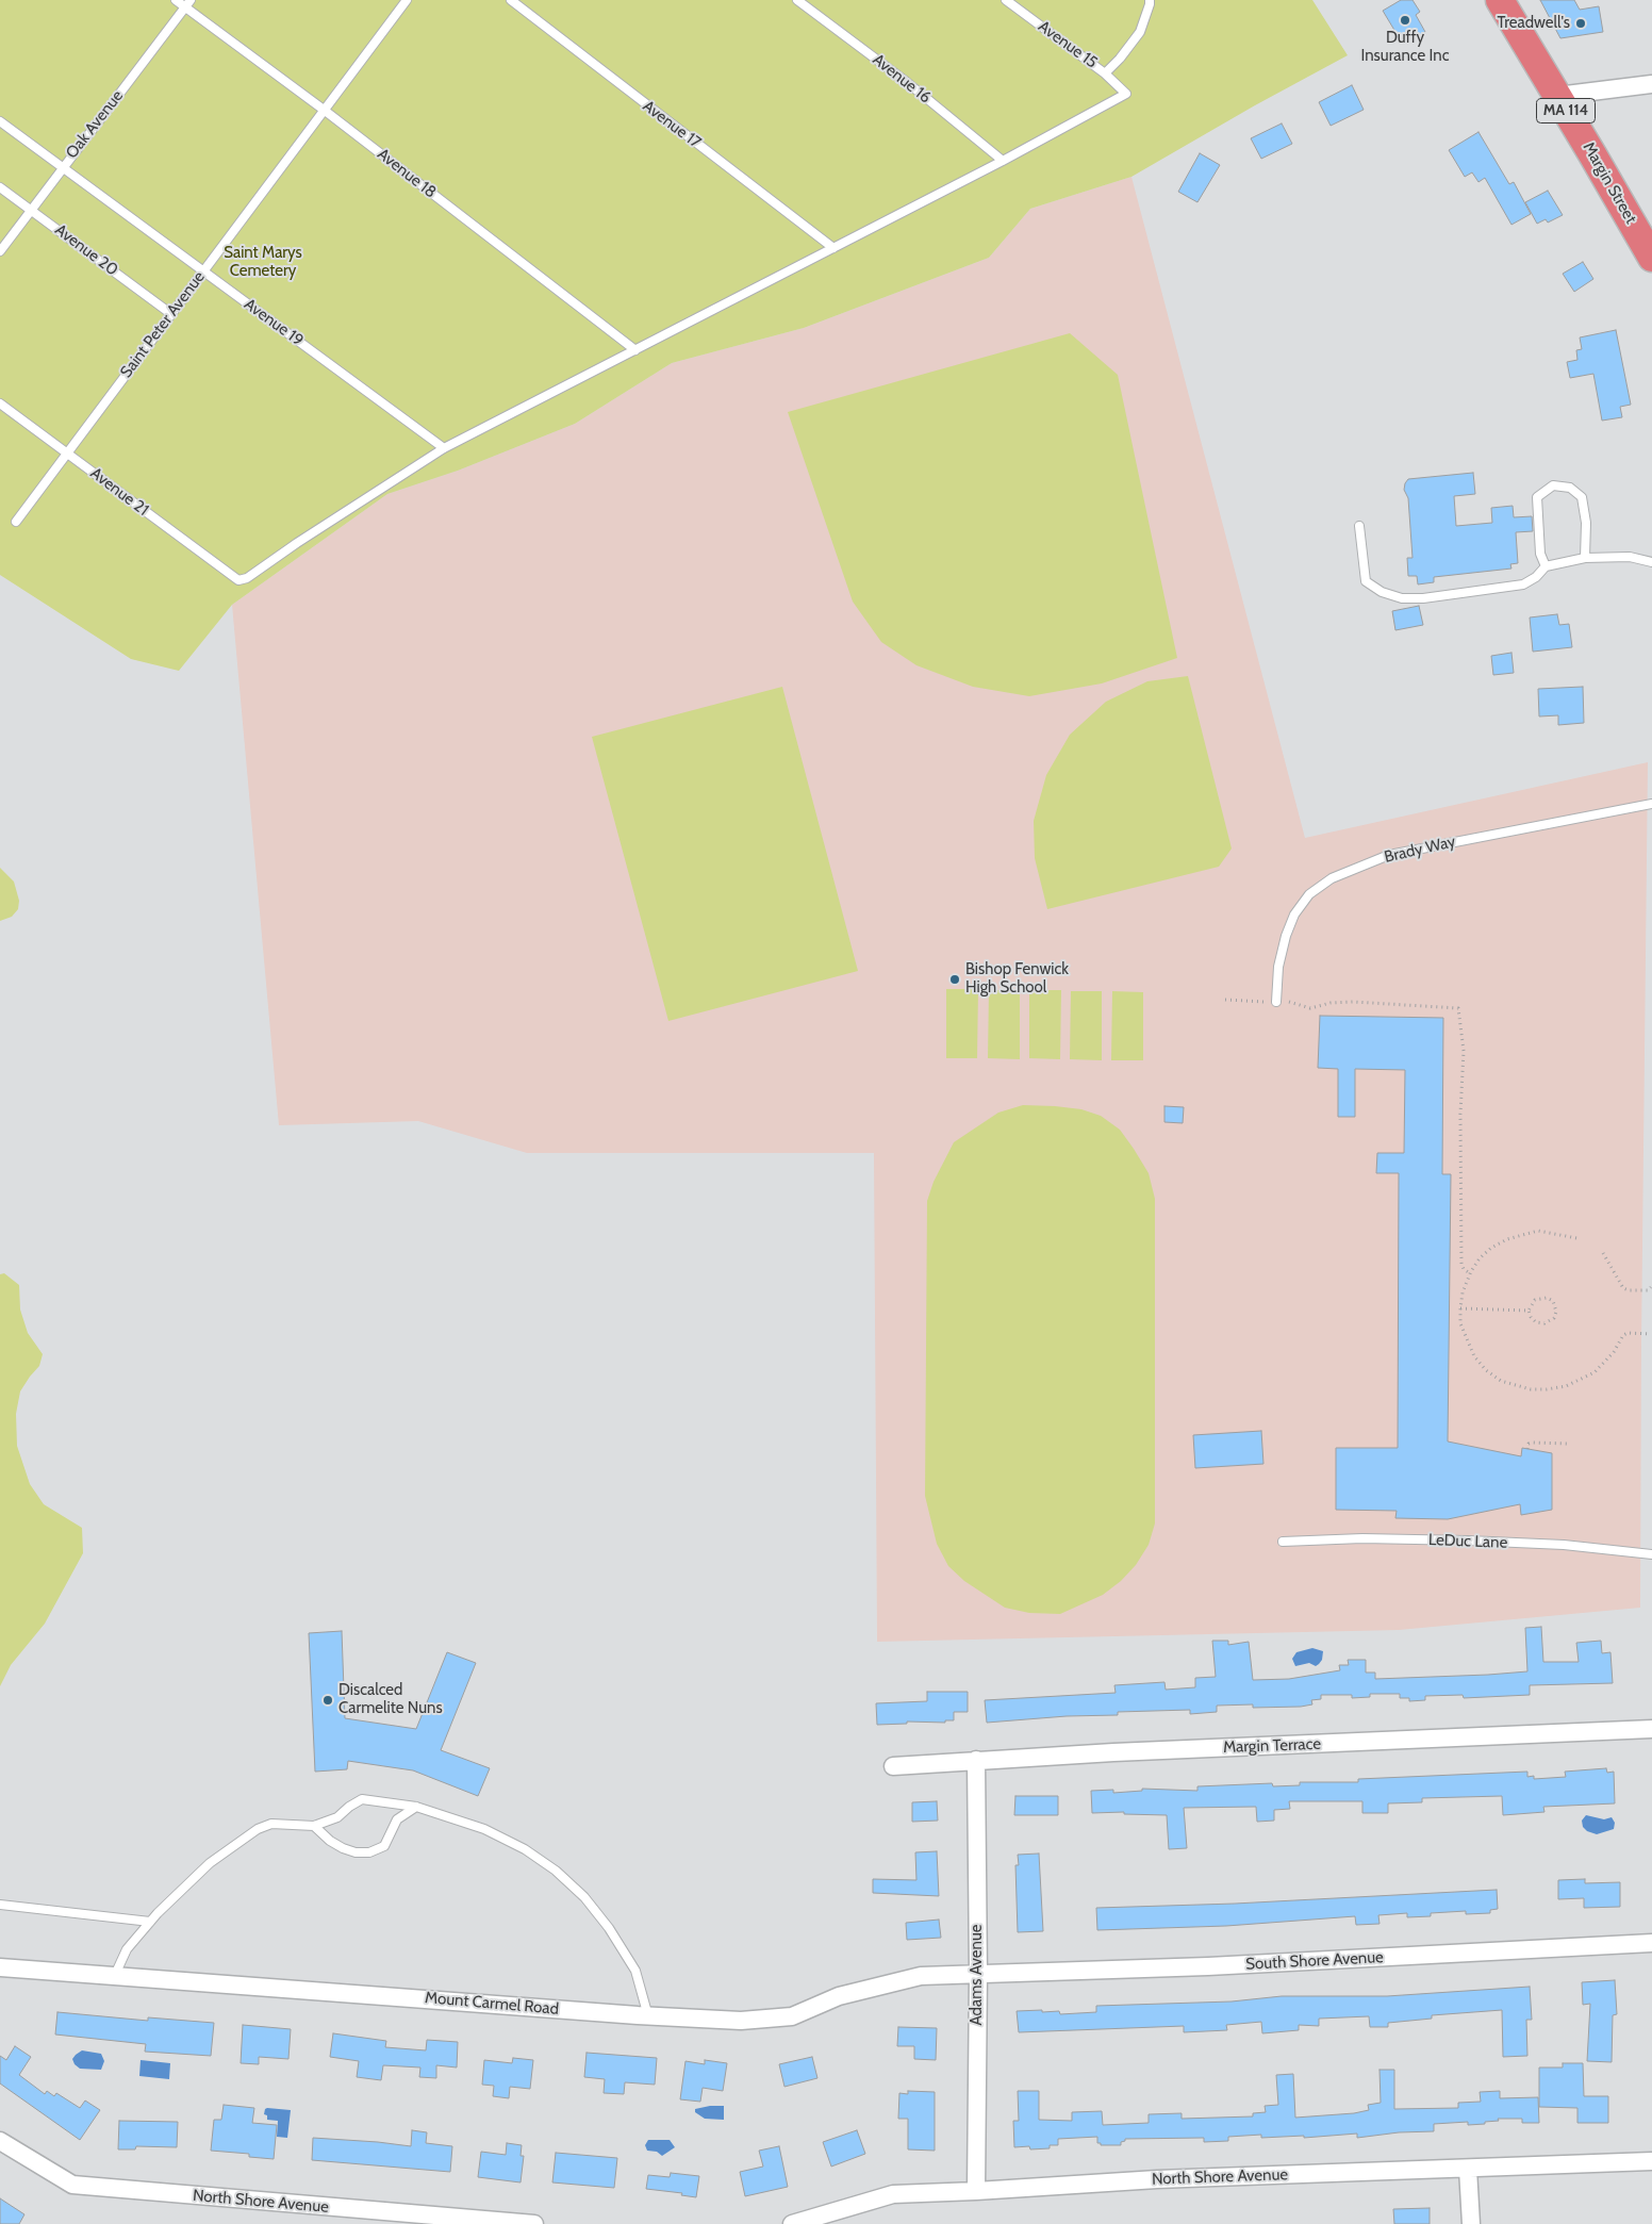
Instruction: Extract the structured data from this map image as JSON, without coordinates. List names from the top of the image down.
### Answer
{
  "streets": {
    "highway": ["MA 114", "Margin Street"],
    "street": [
      "Margin Terrace",
      "South Shore Avenue",
      "Adams Avenue",
      "Mount Carmel Road",
      "North Shore Avenue"
    ],
    "lane": [
      "Avenue 15",
      "Avenue 16",
      "Oak Avenue",
      "Avenue 17",
      "Avenue 18",
      "Avenue 20",
      "Avenue 19",
      "Saint Peter Avenue",
      "Avenue 21",
      "Brady Way",
      "LeDuc Lane"
    ]
  },
  "crossings": [
    ["Avenue 15", "Avenue 16"],
    ["Oak Avenue", "Avenue 18"],
    ["Oak Avenue", "Avenue 20"],
    ["Oak Avenue", "Avenue 19"],
    ["Avenue 18", "Saint Peter Avenue"],
    ["Avenue 20", "Saint Peter Avenue"],
    ["Avenue 19", "Saint Peter Avenue"],
    ["Avenue 19", "Avenue 21"],
    ["Saint Peter Avenue", "Avenue 21"],
    ["Margin Terrace", "Adams Avenue"],
    ["South Shore Avenue", "Adams Avenue"],
    ["South Shore Avenue", "Mount Carmel Road"],
    ["Adams Avenue", "Mount Carmel Road"],
    ["Adams Avenue", "North Shore Avenue"]
  ],
  "parks": ["Saint Marys Cemetery"],
  "places": [
    "Duffy Insurance Inc",
    "Treadwell's",
    "Bishop Fenwick High School",
    "Discalced Carmelite Nuns"
  ]
}
